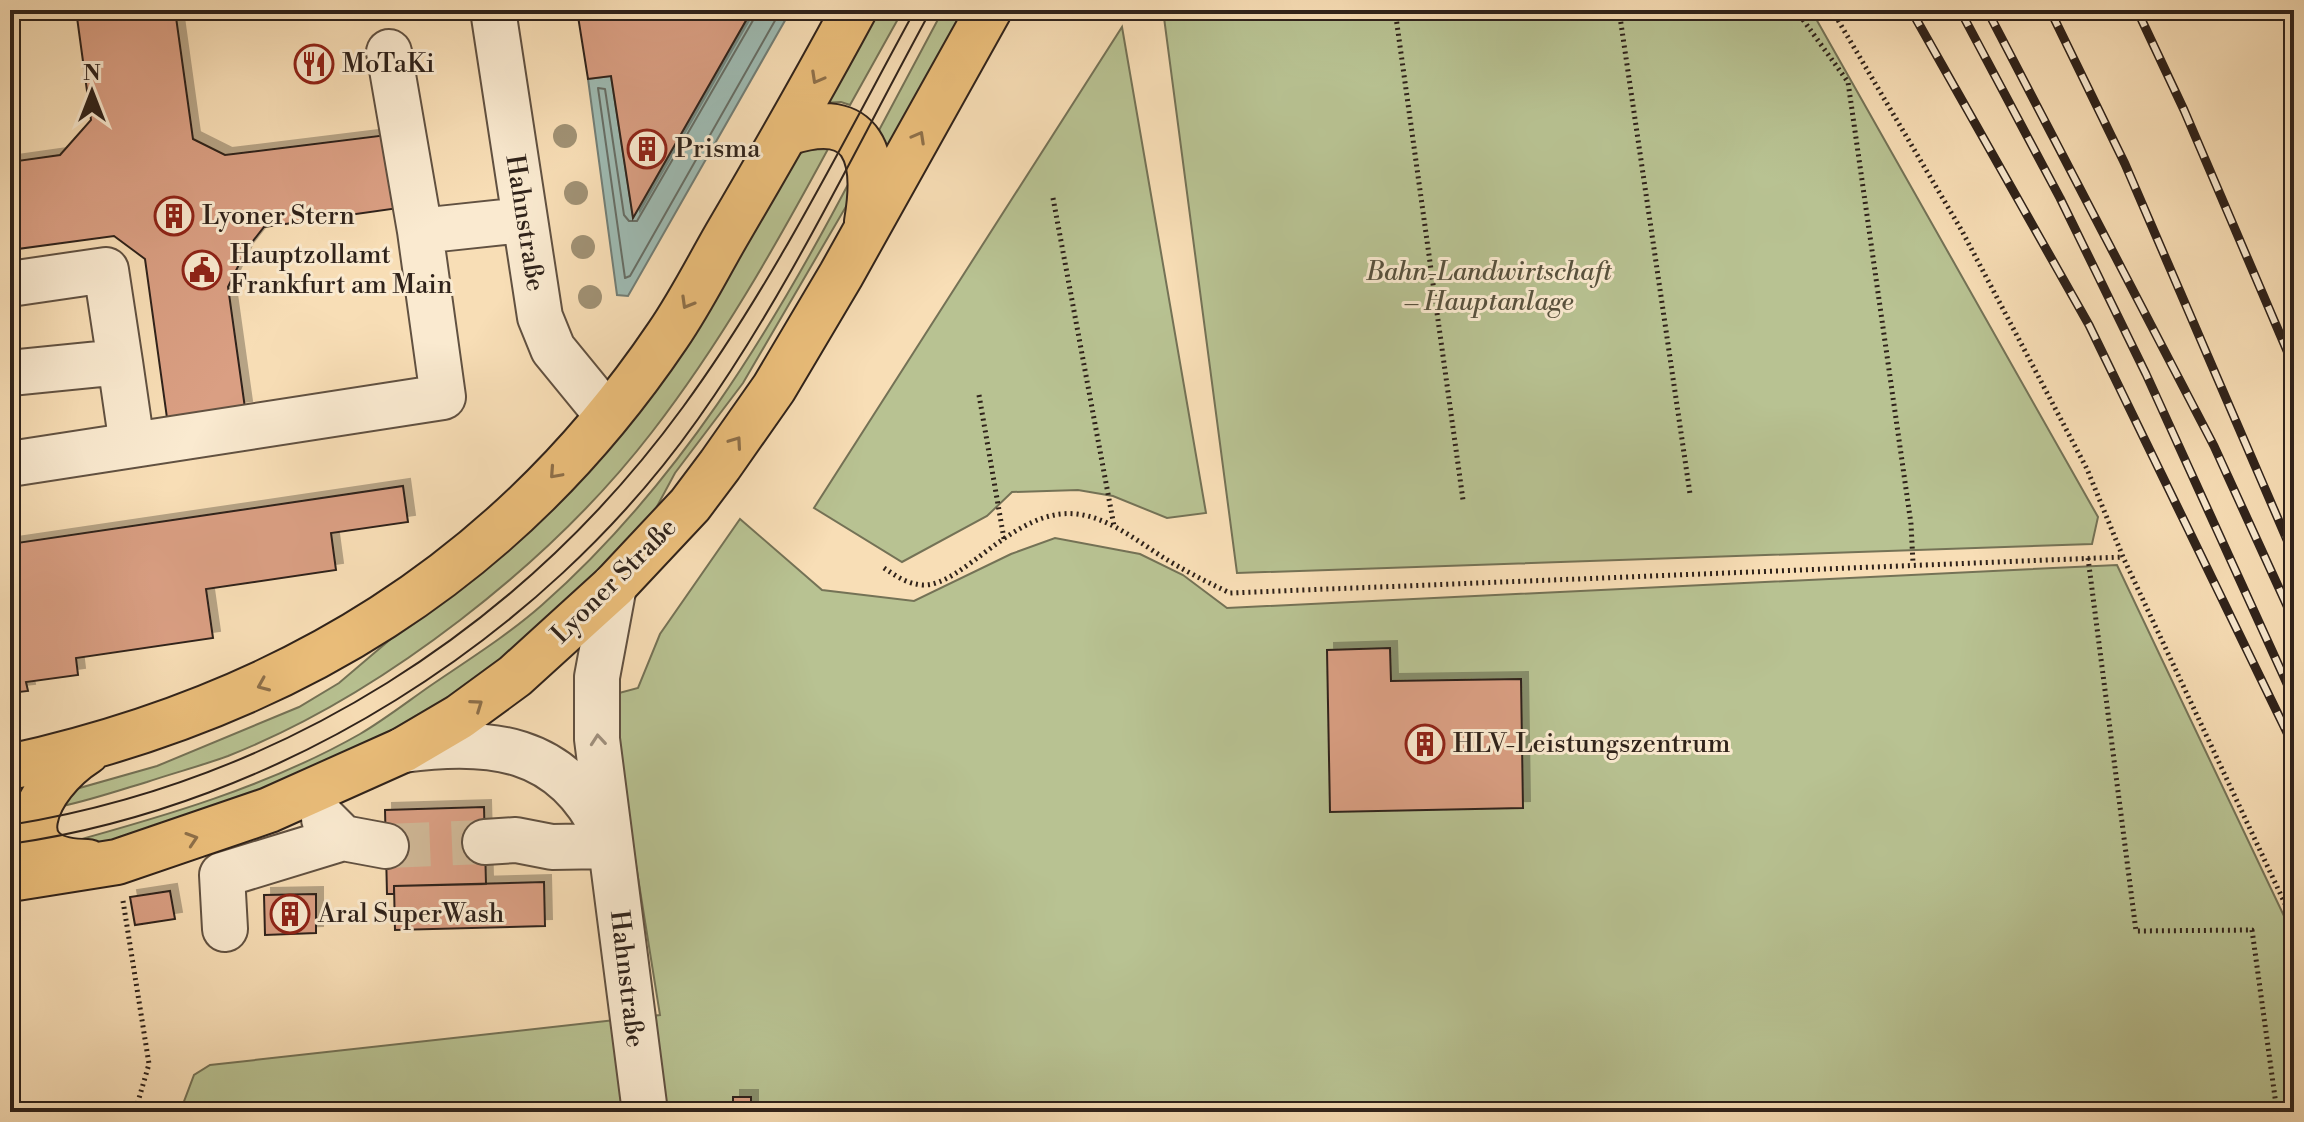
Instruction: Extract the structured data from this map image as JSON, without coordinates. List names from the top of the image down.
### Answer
{
  "streets": {
    "main road": ["Lyoner Straße"],
    "street": ["Hahnstraße"]
  },
  "crossings": [
    ["Hahnstraße", "Lyoner Straße"]
  ],
  "parks": ["Bahn-Landwirtschaft – Hauptanlage"],
  "places": {
    "restaurant": ["MoTaKi"],
    "building": [
      "Prisma",
      "Lyoner Stern",
      "HLV-Leistungszentrum",
      "Aral SuperWash"
    ],
    "public building": ["Hauptzollamt Frankfurt am Main"]
  },
  "north": "top"
}
